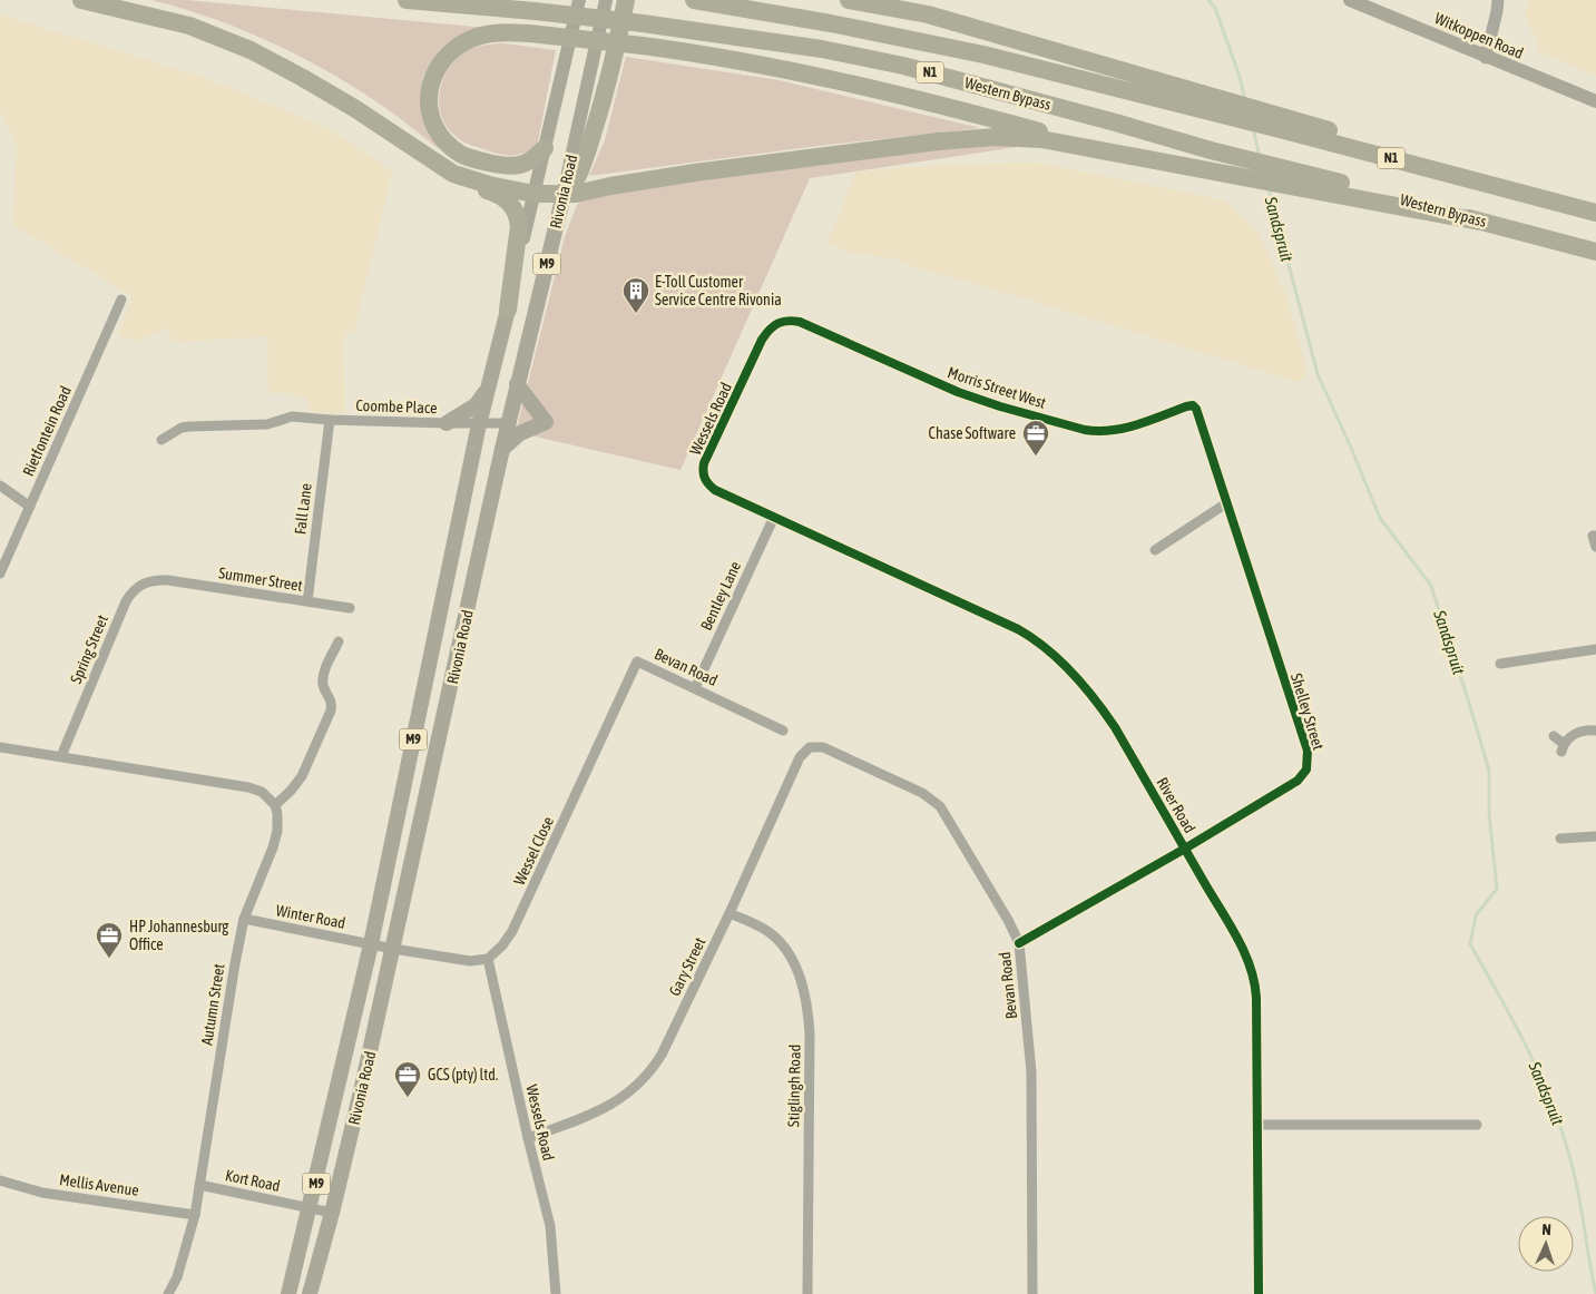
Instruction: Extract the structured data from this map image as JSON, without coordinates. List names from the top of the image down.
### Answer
{
  "streets": {
    "highway": ["N1", "Western Bypass"],
    "main road": ["Witkoppen Road", "Rivonia Road", "M9"],
    "street": [
      "Morris Street West",
      "Coombe Place",
      "Wessels Road",
      "Rietfontein Road",
      "Fall Lane",
      "Summer Street",
      "Bentley Lane",
      "Spring Street",
      "Bevan Road",
      "Shelley Street",
      "River Road",
      "Wessel Close",
      "Winter Road",
      "Gary Street",
      "Autumn Street",
      "Stiglingh Road",
      "Kort Road",
      "Mellis Avenue"
    ]
  },
  "crossings": [
    ["Rivonia Road", "Coombe Place"],
    ["Rivonia Road", "Winter Road"],
    ["Rivonia Road", "Kort Road"],
    ["Morris Street West", "Wessels Road"],
    ["Morris Street West", "Shelley Street"],
    ["Coombe Place", "Fall Lane"],
    ["Wessels Road", "Bentley Lane"],
    ["Wessels Road", "River Road"],
    ["Wessels Road", "Wessel Close"],
    ["Wessels Road", "Gary Street"],
    ["Fall Lane", "Summer Street"],
    ["Summer Street", "Spring Street"],
    ["Bentley Lane", "Bevan Road"],
    ["Bentley Lane", "River Road"],
    ["Bevan Road", "Shelley Street"],
    ["Bevan Road", "Wessel Close"],
    ["Bevan Road", "Gary Street"],
    ["Shelley Street", "River Road"],
    ["Winter Road", "Autumn Street"],
    ["Gary Street", "Stiglingh Road"],
    ["Autumn Street", "Kort Road"],
    ["Autumn Street", "Mellis Avenue"]
  ],
  "water": ["Sandspruit"],
  "places": {
    "building": ["E-Toll Customer Service Centre Rivonia"],
    "office": ["Chase Software", "HP Johannesburg Office", "GCS (pty) ltd."]
  },
  "north": "top"
}
